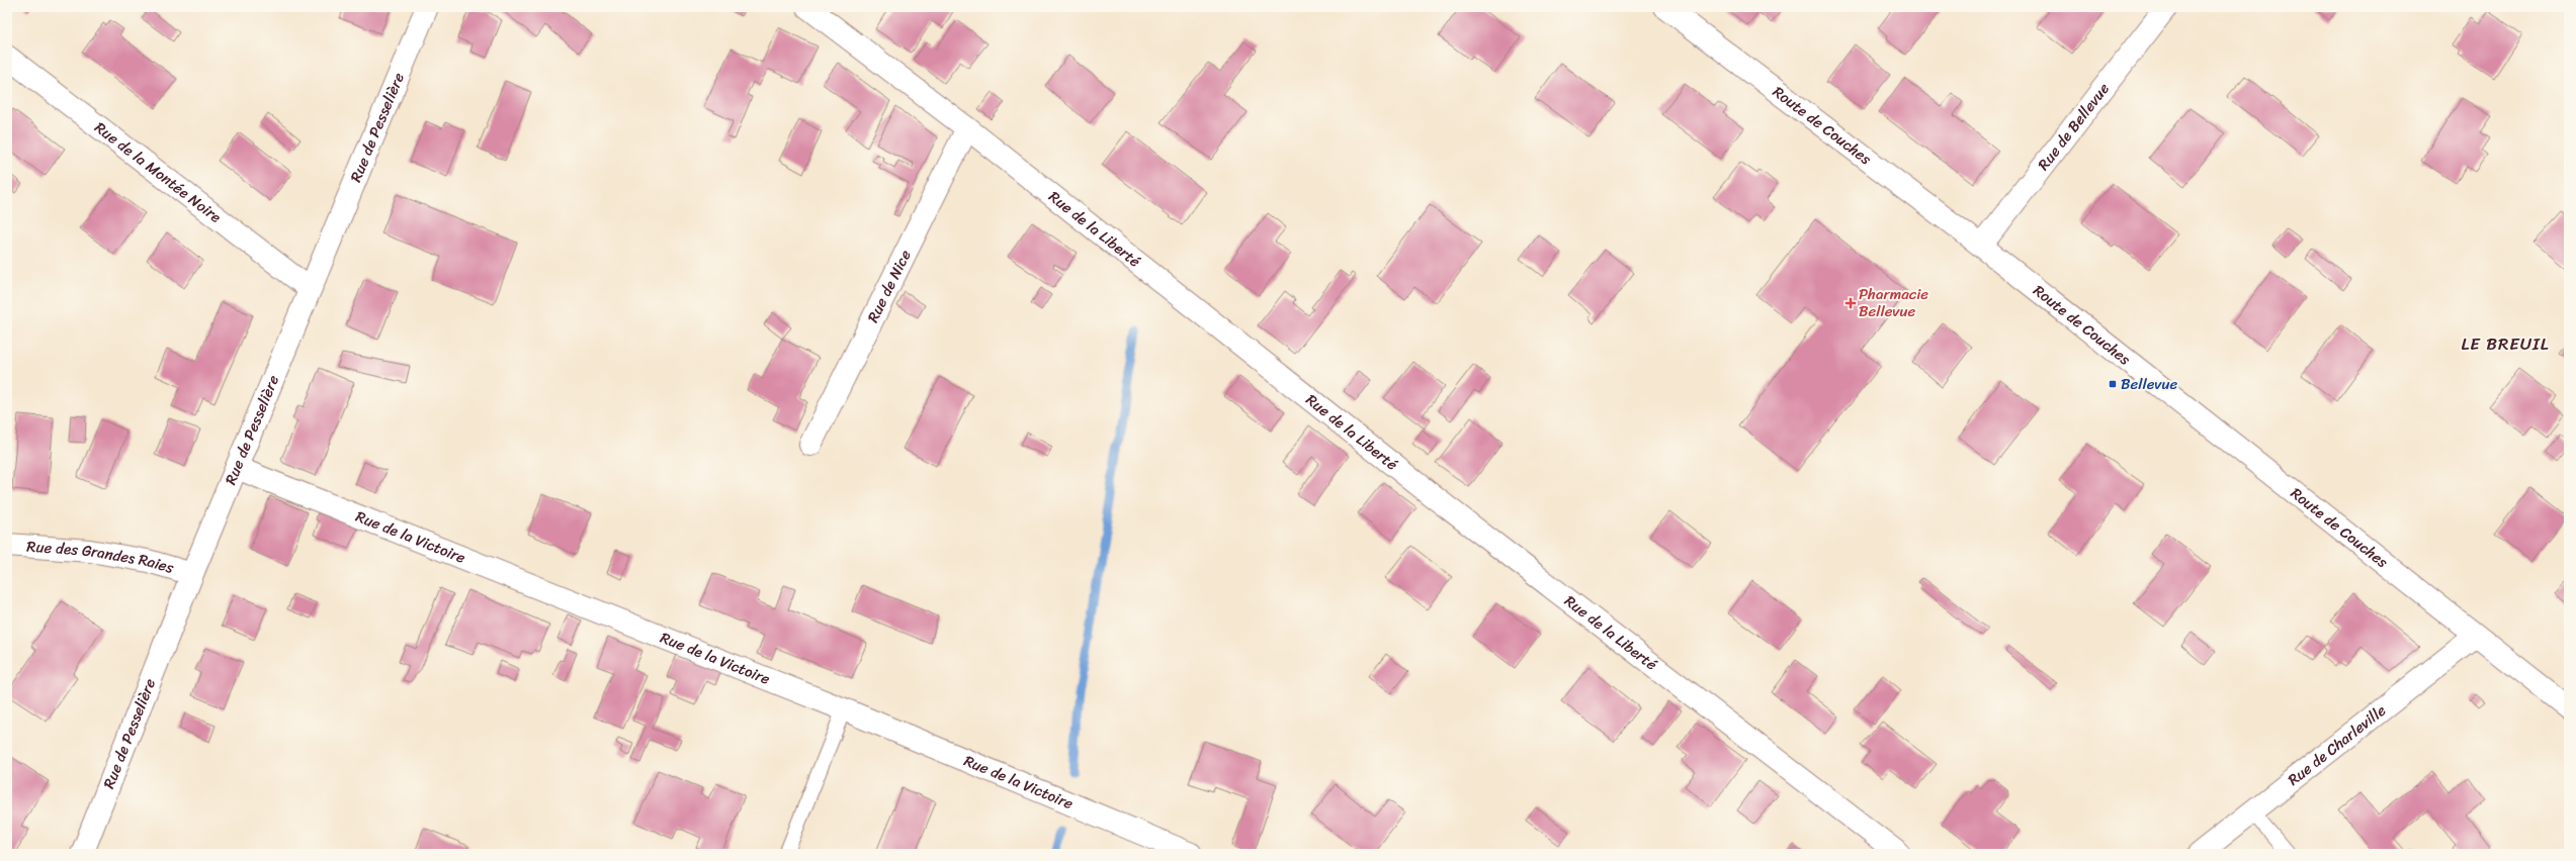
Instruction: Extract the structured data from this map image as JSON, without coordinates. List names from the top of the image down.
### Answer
{
  "streets": {
    "street": [
      "Route de Couches",
      "Rue de Pesselière",
      "Rue de Bellevue",
      "Rue de la Montée Noire",
      "Rue de la Liberté",
      "Rue de Nice",
      "Rue de la Victoire",
      "Rue des Grandes Raies",
      "Rue de Charleville"
    ]
  },
  "crossings": [
    ["Route de Couches", "Rue de Bellevue"],
    ["Route de Couches", "Rue de Charleville"],
    ["Rue de Pesselière", "Rue de la Montée Noire"],
    ["Rue de Pesselière", "Rue de la Victoire"],
    ["Rue de Pesselière", "Rue des Grandes Raies"],
    ["Rue de la Liberté", "Rue de Nice"]
  ],
  "districts": ["LE BREUIL"],
  "places": {
    "health": ["Pharmacie Bellevue"],
    "transit": ["Bellevue"]
  }
}
